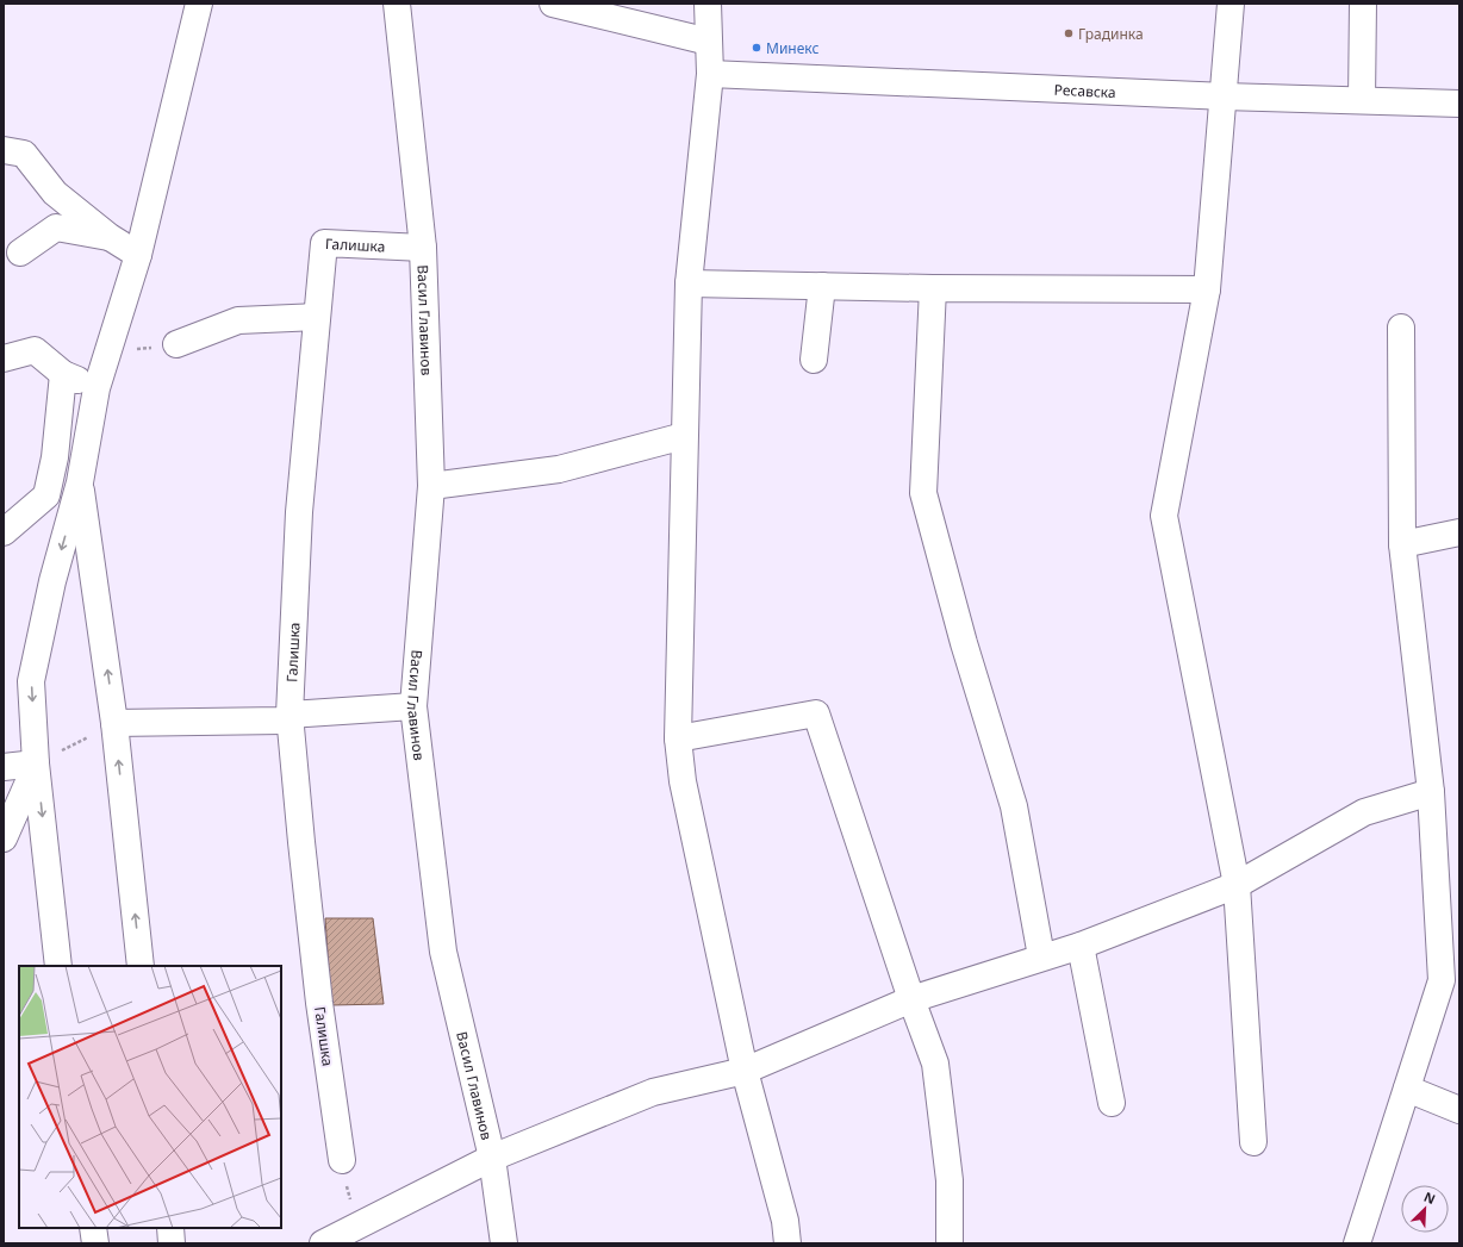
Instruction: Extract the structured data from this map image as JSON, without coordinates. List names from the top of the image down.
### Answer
{
  "streets": {
    "street": ["Ресавска", "Галишка", "Васил Главинов"]
  },
  "crossings": [
    ["Галишка", "Васил Главинов"]
  ],
  "places": ["Градинка", "Минекс"],
  "north": "top right"
}
